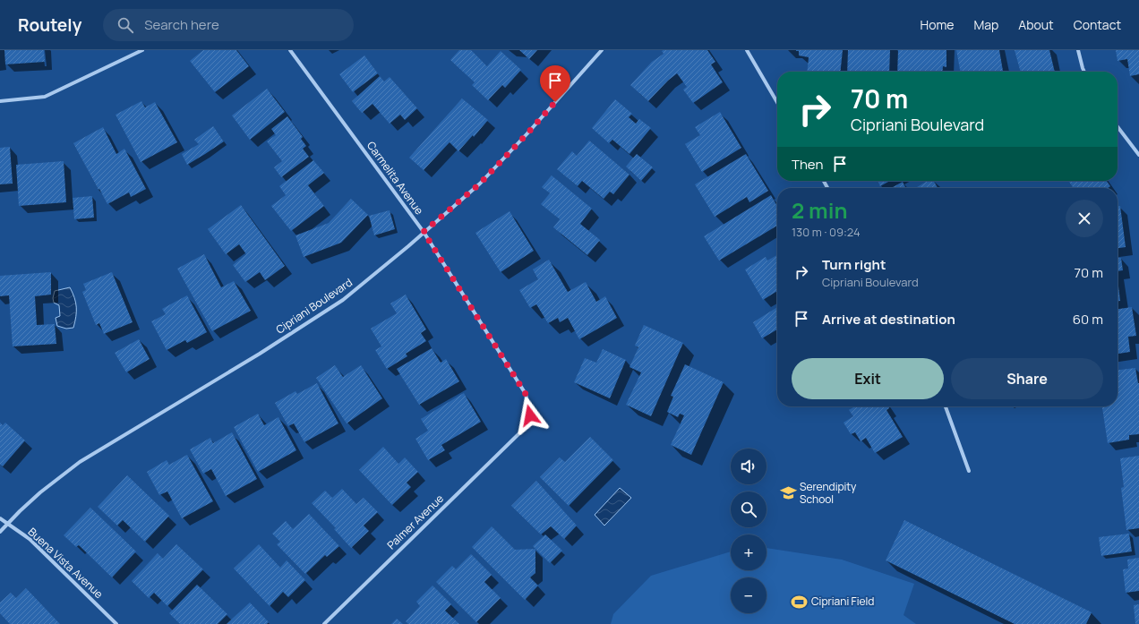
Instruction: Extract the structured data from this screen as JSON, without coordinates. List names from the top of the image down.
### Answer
{
  "streets": {
    "street": [
      "Carmelita Avenue",
      "Cipriani Boulevard",
      "Palmer Avenue",
      "Buena Vista Avenue"
    ]
  },
  "crossings": [
    ["Carmelita Avenue", "Cipriani Boulevard"],
    ["Carmelita Avenue", "Palmer Avenue"],
    ["Cipriani Boulevard", "Buena Vista Avenue"]
  ],
  "places": {
    "school or university": ["Serendipity School"],
    "sports": ["Cipriani Field"]
  },
  "page": {
    "header": "Routely",
    "search": "Search here",
    "nav": [
      "Home",
      "Map",
      "About",
      "Contact"
    ],
    "turn": ["70 m", "Cipriani Boulevard"],
    "then": "Then",
    "heading": ["2 min", "130 m · 09:24"],
    "list": [
      {
        "name": "Turn right",
        "note": "Cipriani Boulevard",
        "value": "70 m"
      },
      {
        "name": "Arrive at destination",
        "value": "60 m"
      }
    ],
    "buttons": ["Exit", "Share"],
    "map_buttons": ["+", "−"]
  }
}
